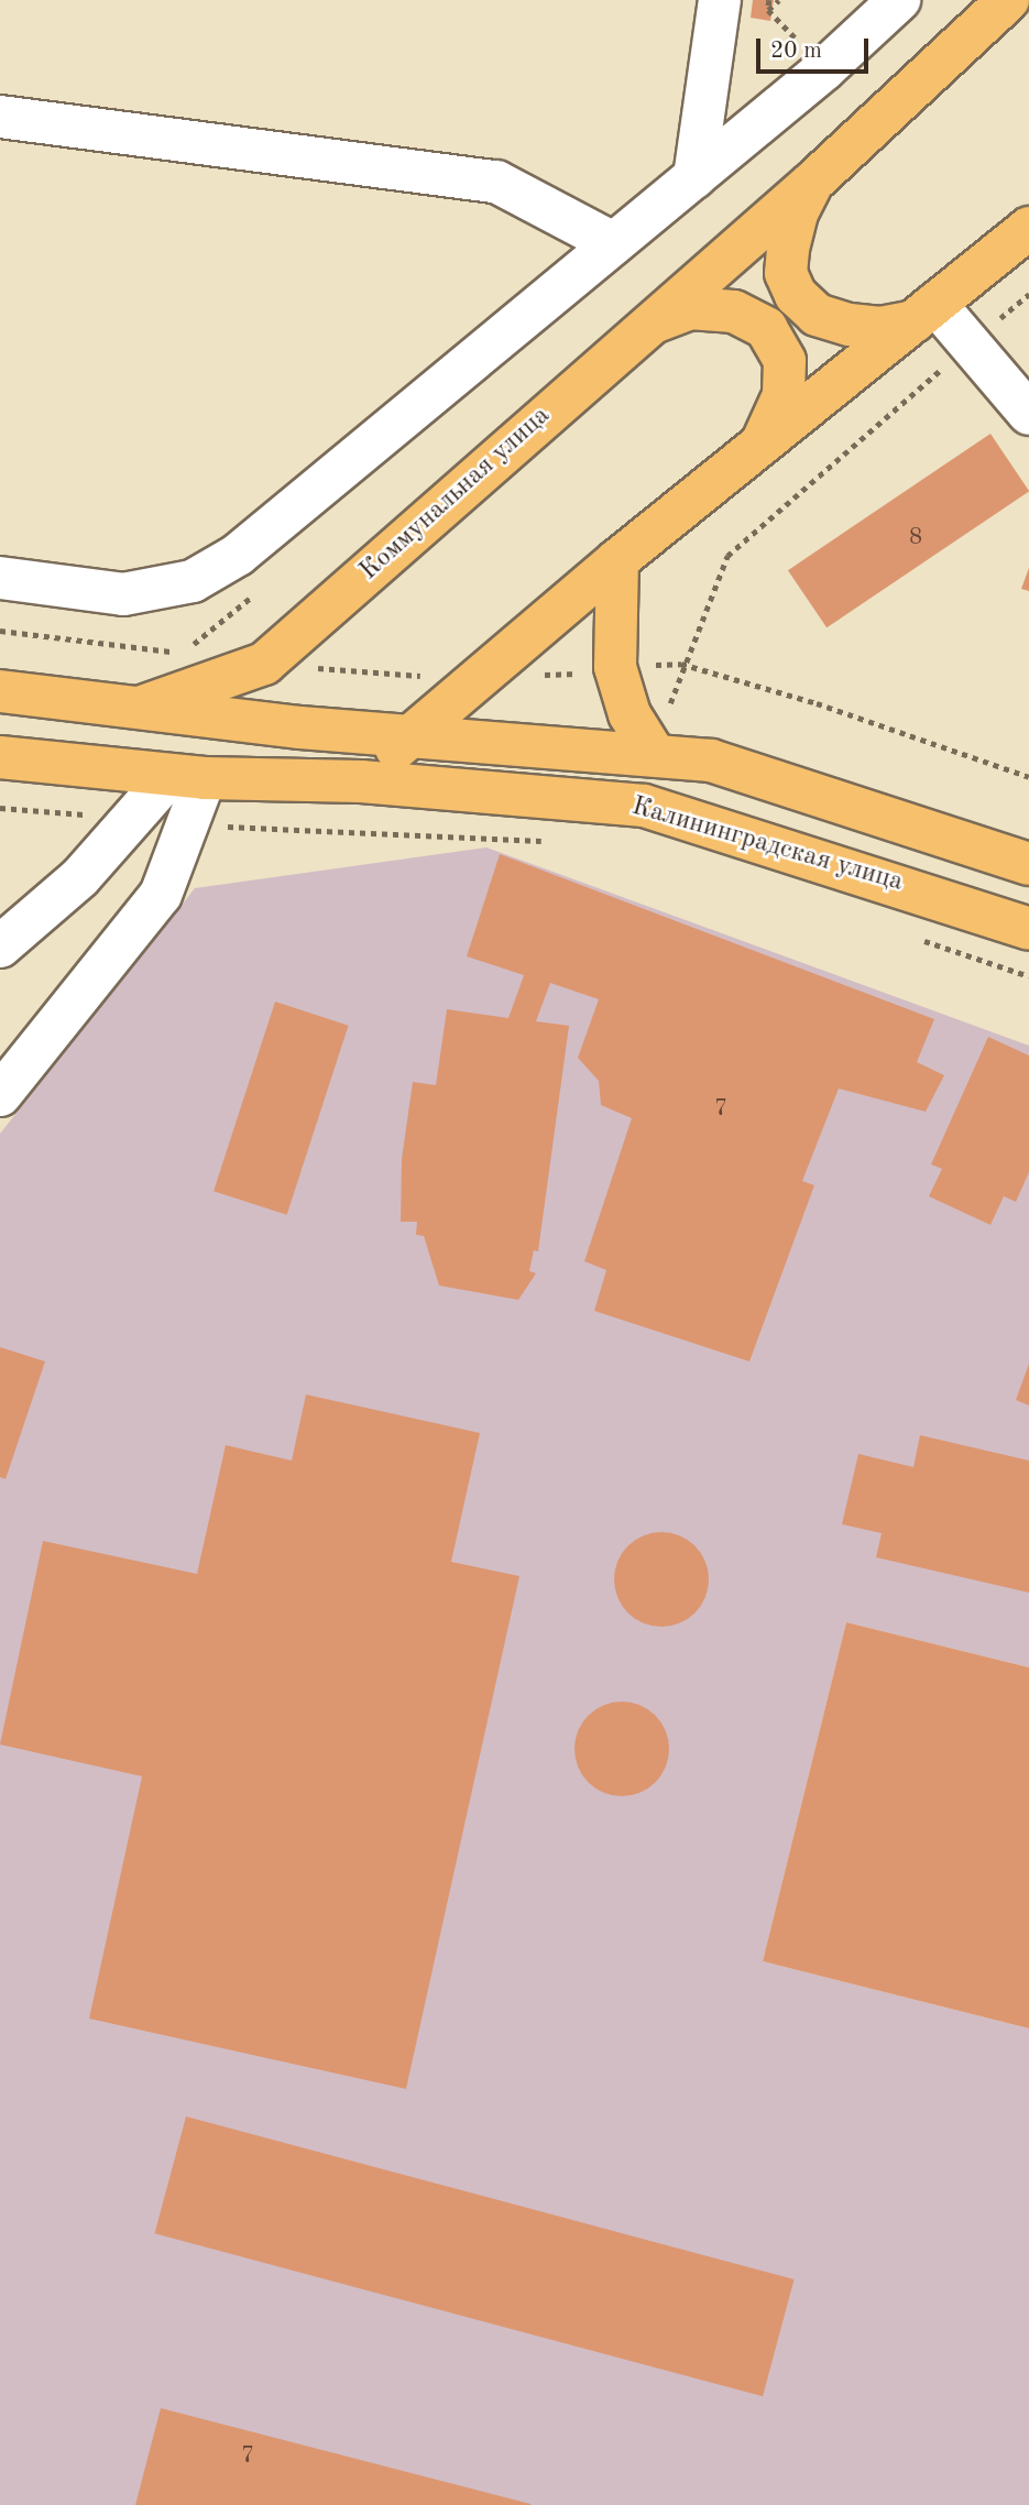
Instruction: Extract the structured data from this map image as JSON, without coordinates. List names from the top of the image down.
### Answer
{
  "streets": {
    "main road": ["Коммунальная улица", "Калининградская улица"]
  },
  "crossings": [
    ["Коммунальная улица", "Калининградская улица"]
  ],
  "house_numbers": ["8", "7", "7"],
  "scale_bar": "20 m"
}
